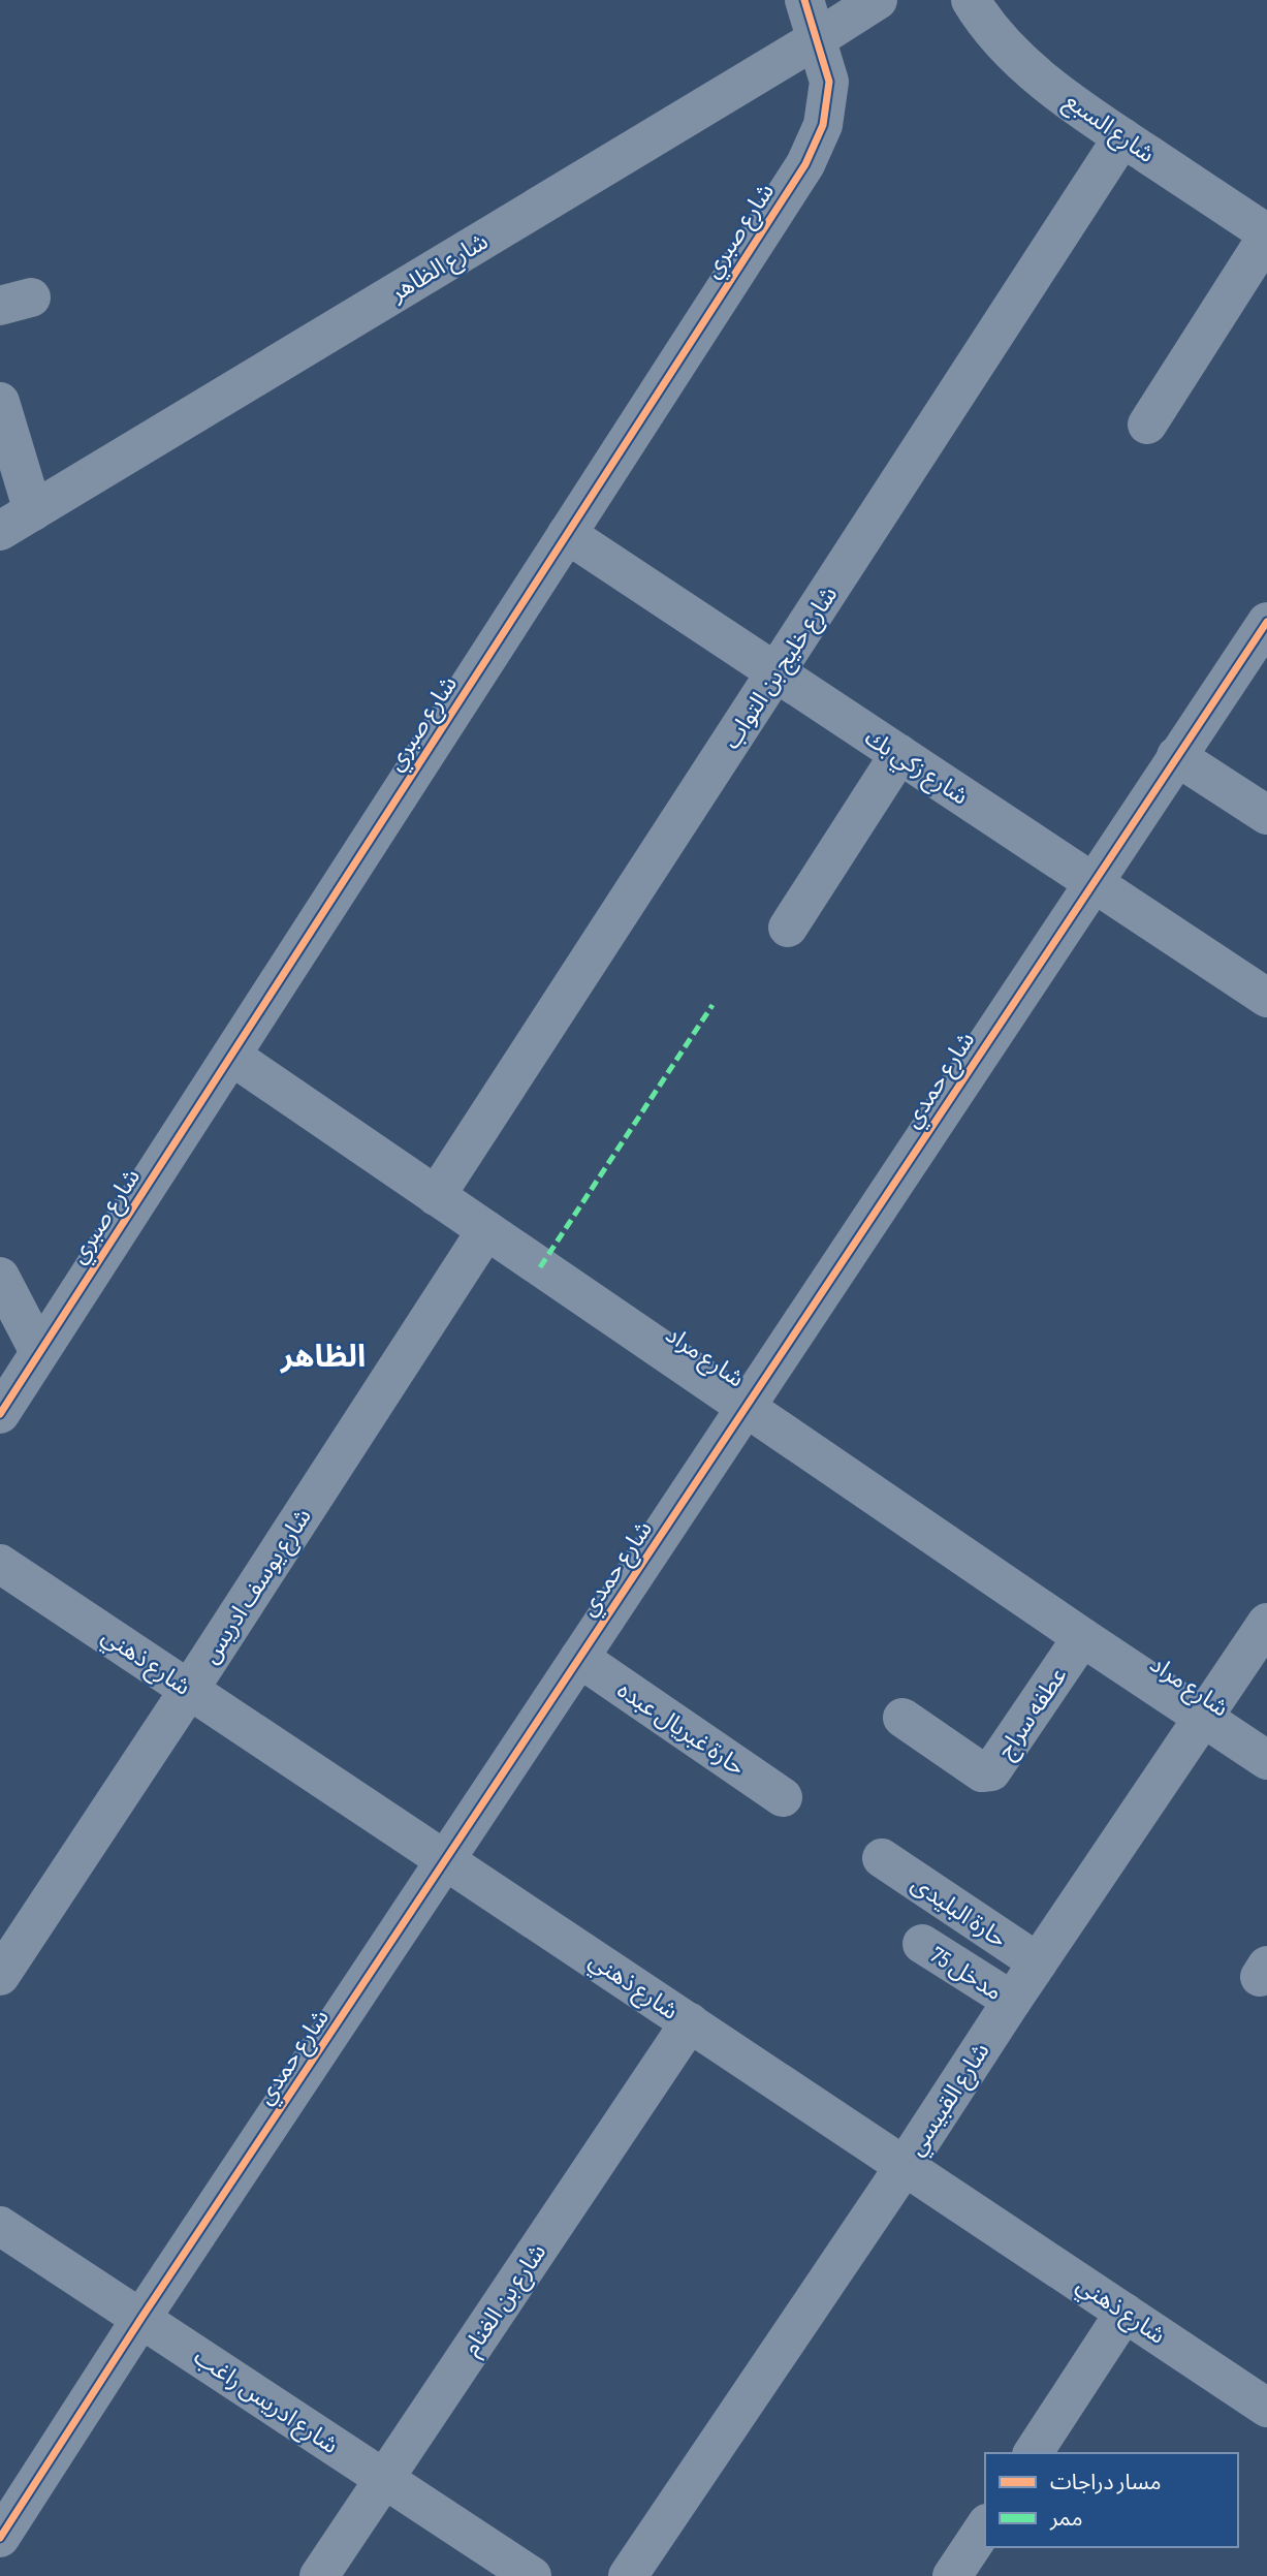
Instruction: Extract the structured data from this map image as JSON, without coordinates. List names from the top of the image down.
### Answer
{
  "streets": {
    "street": [
      "شارع السبع",
      "شارع صبري",
      "شارع الظاهر",
      "شارع خليج بن التواب",
      "شارع زكي بك",
      "شارع حمدي",
      "شارع مراد",
      "شارع يوسف ادريس",
      "شارع ذهني",
      "عطفه سراج",
      "حارة غبريال عبده",
      "حارة البليدى",
      "مدخل 75",
      "شارع القبيسي",
      "شارع بن الغنام",
      "شارع ادريس راغب"
    ]
  },
  "crossings": [
    ["شارع السبع", "شارع خليج بن التواب"],
    ["شارع صبري", "شارع الظاهر"],
    ["شارع صبري", "شارع زكي بك"],
    ["شارع صبري", "شارع مراد"],
    ["شارع خليج بن التواب", "شارع زكي بك"],
    ["شارع خليج بن التواب", "شارع مراد"],
    ["شارع زكي بك", "شارع حمدي"],
    ["شارع حمدي", "شارع مراد"],
    ["شارع حمدي", "شارع ذهني"],
    ["شارع حمدي", "حارة غبريال عبده"],
    ["شارع حمدي", "شارع ادريس راغب"],
    ["شارع مراد", "شارع يوسف ادريس"],
    ["شارع مراد", "عطفه سراج"],
    ["شارع مراد", "شارع القبيسي"],
    ["شارع يوسف ادريس", "شارع ذهني"],
    ["شارع ذهني", "شارع القبيسي"],
    ["شارع ذهني", "شارع بن الغنام"],
    ["حارة البليدى", "شارع القبيسي"],
    ["مدخل 75", "شارع القبيسي"],
    ["شارع بن الغنام", "شارع ادريس راغب"]
  ],
  "districts": ["الظاهر"],
  "legend": ["مسار دراجات", "ممر"]
}
